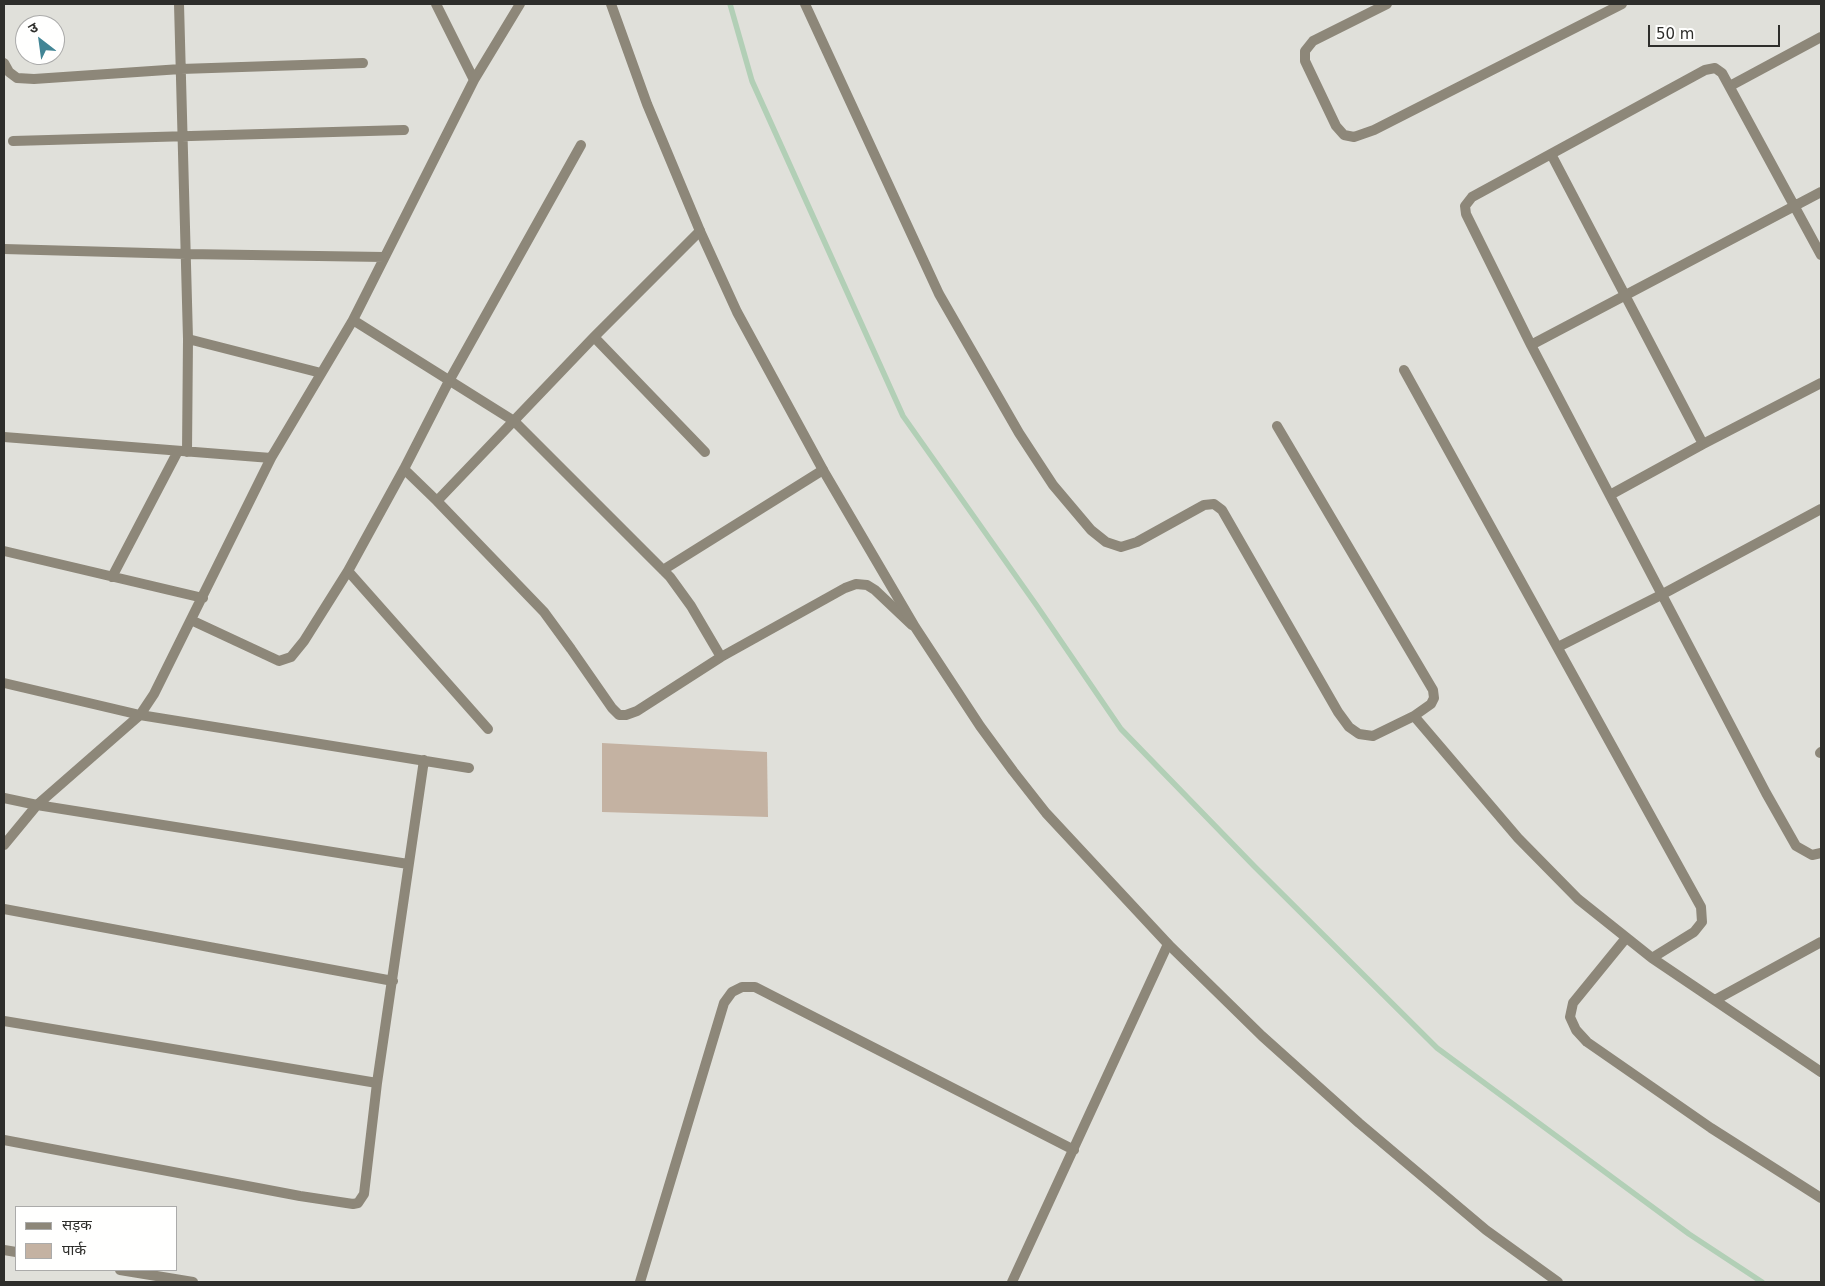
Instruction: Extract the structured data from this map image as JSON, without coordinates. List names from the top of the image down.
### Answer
{
  "legend": ["सड़क", "पार्क"],
  "scale_bar": "50 m",
  "north": "top left"
}
